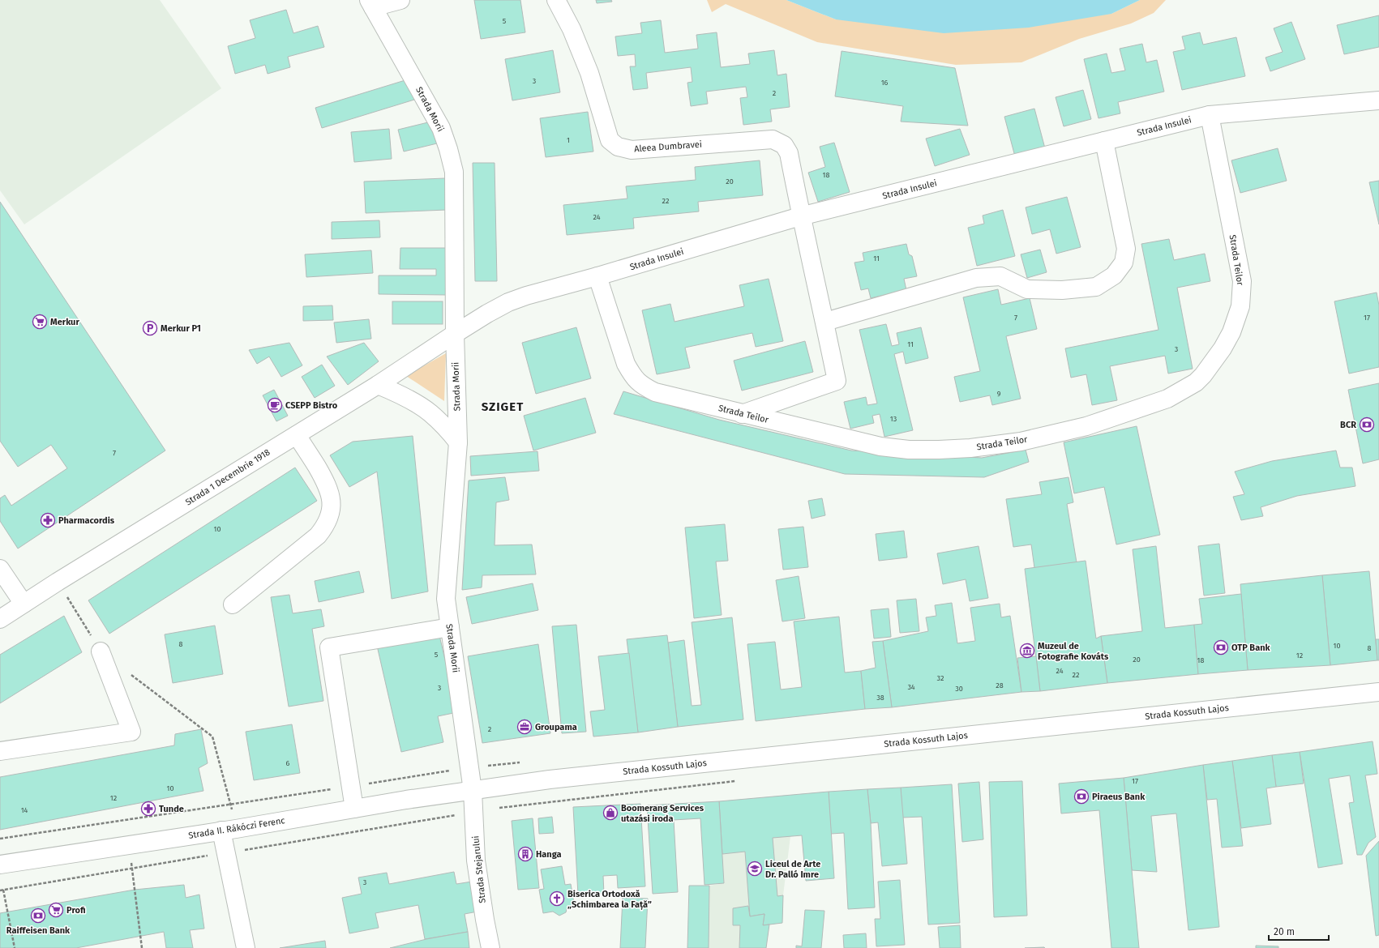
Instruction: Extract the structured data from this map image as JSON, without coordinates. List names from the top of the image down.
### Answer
{
  "streets": {
    "main road": [
      "Strada Morii",
      "Strada Insulei",
      "Aleea Dumbravei",
      "Strada Teilor",
      "Strada 1 Decembrie 1918",
      "Strada Kossuth Lajos",
      "Strada II. Rákóczi Ferenc",
      "Strada Stejarului"
    ]
  },
  "crossings": [
    ["Strada Morii", "Strada Insulei"],
    ["Strada Morii", "Strada 1 Decembrie 1918"],
    ["Strada Morii", "Strada Kossuth Lajos"],
    ["Strada Morii", "Strada II. Rákóczi Ferenc"],
    ["Strada Morii", "Strada Stejarului"],
    ["Strada Insulei", "Aleea Dumbravei"],
    ["Strada Insulei", "Strada Teilor"],
    ["Strada Insulei", "Strada 1 Decembrie 1918"],
    ["Aleea Dumbravei", "Strada Teilor"],
    ["Strada Kossuth Lajos", "Strada II. Rákóczi Ferenc"],
    ["Strada Kossuth Lajos", "Strada Stejarului"],
    ["Strada II. Rákóczi Ferenc", "Strada Stejarului"]
  ],
  "districts": ["SZIGET"],
  "places": {
    "supermarket": ["Merkur", "Profi"],
    "parking": ["Merkur P1"],
    "cafe": ["CSEPP Bistro"],
    "bank": [
      "BCR",
      "OTP Bank",
      "Piraeus Bank",
      "Raiffeisen Bank"
    ],
    "pharmacy": ["Pharmacordis", "Tunde"],
    "museum": ["Muzeul de Fotografie Kováts"],
    "office": ["Groupama"],
    "shop": ["Boomerang Services utazási iroda"],
    "building": ["Hanga"],
    "school or university": ["Liceul de Arte Dr. Palló Imre"],
    "church": ["Biserica Ortodoxă „Schimbarea la Față”"]
  },
  "house_numbers": [
    "5",
    "3",
    "16",
    "2",
    "1",
    "18",
    "20",
    "22",
    "24",
    "11",
    "7",
    "17",
    "11",
    "3",
    "9",
    "13",
    "7",
    "10",
    "8",
    "10",
    "8",
    "5",
    "12",
    "20",
    "18",
    "24",
    "22",
    "32",
    "28",
    "34",
    "3",
    "30",
    "38",
    "2",
    "6",
    "17",
    "10",
    "12",
    "14",
    "3"
  ],
  "scale_bar": "20 m"
}
